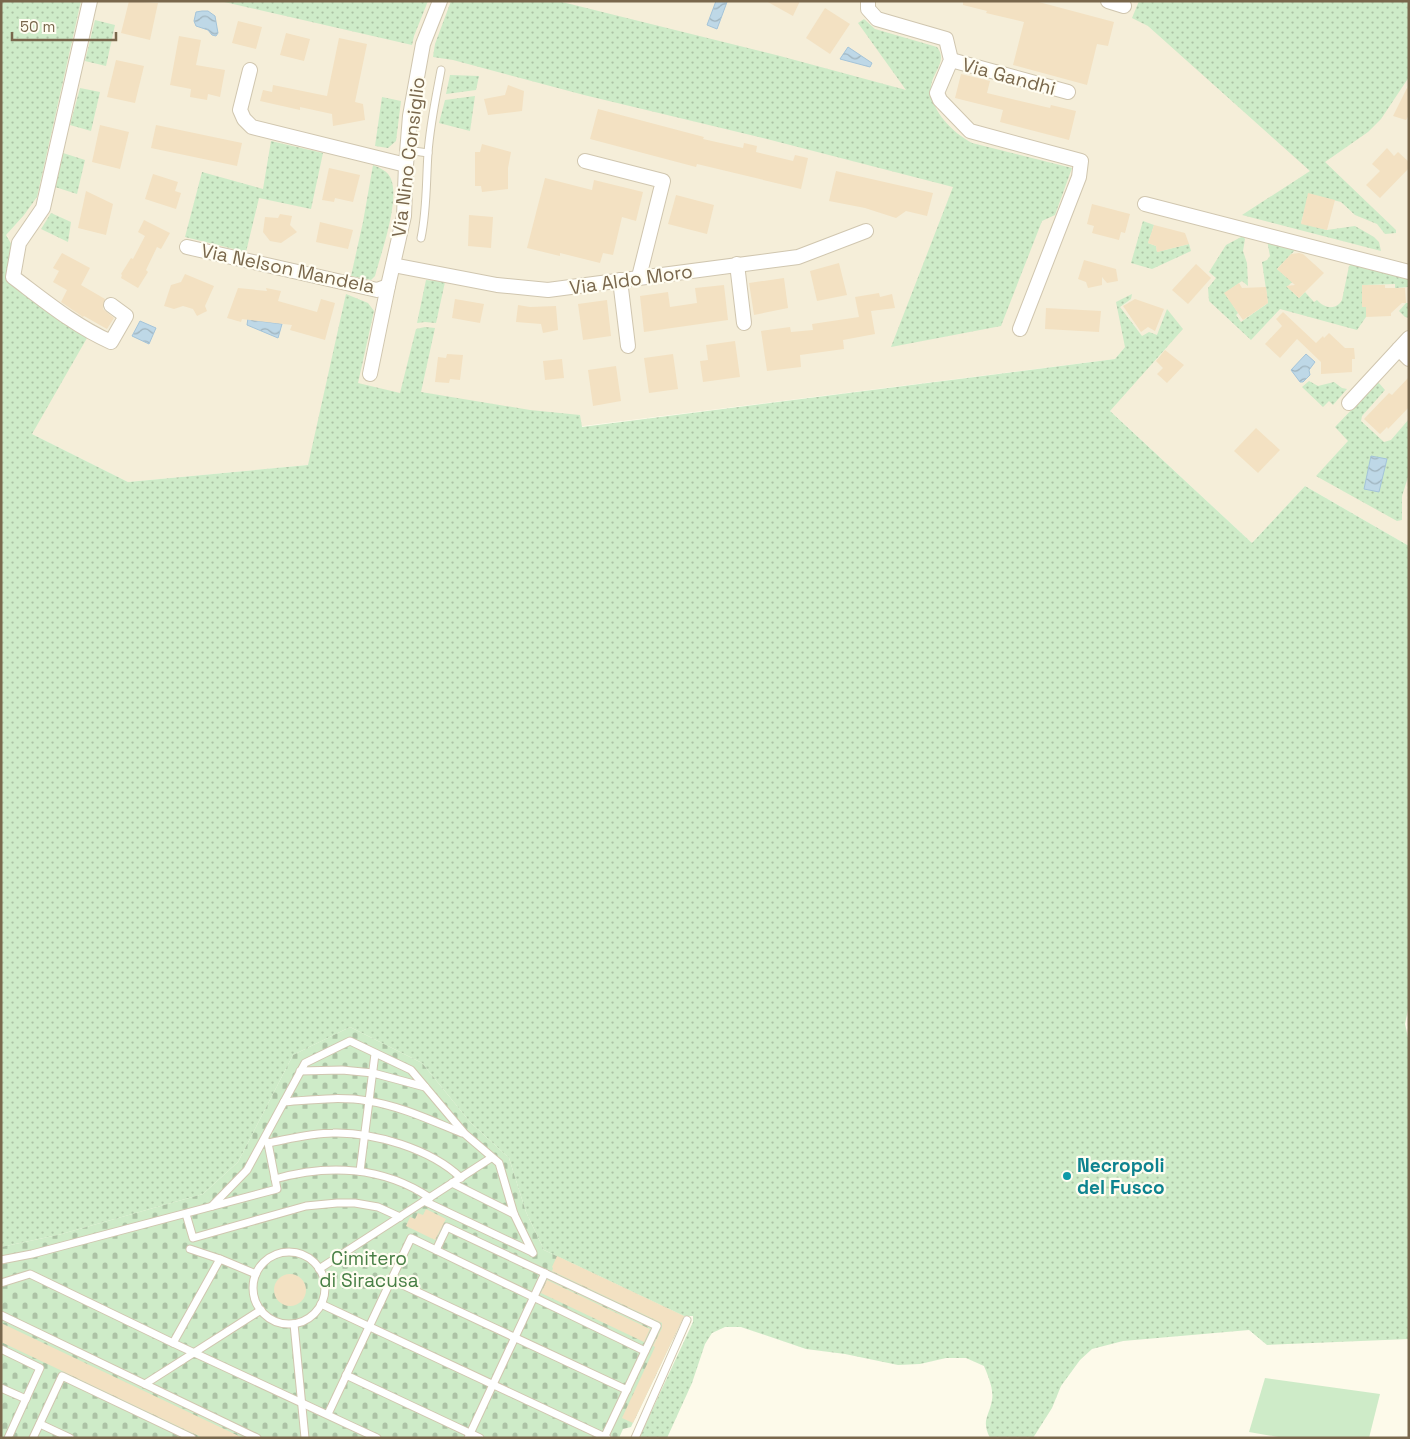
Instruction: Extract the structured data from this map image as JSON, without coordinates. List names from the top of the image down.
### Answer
{
  "streets": {
    "street": [
      "Via Gandhi",
      "Via Nino Consiglio",
      "Via Nelson Mandela",
      "Via Aldo Moro"
    ]
  },
  "crossings": [
    ["Via Nino Consiglio", "Via Nelson Mandela"],
    ["Via Nino Consiglio", "Via Aldo Moro"]
  ],
  "parks": ["Cimitero di Siracusa"],
  "places": ["Necropoli del Fusco"],
  "scale_bar": "50 m"
}
